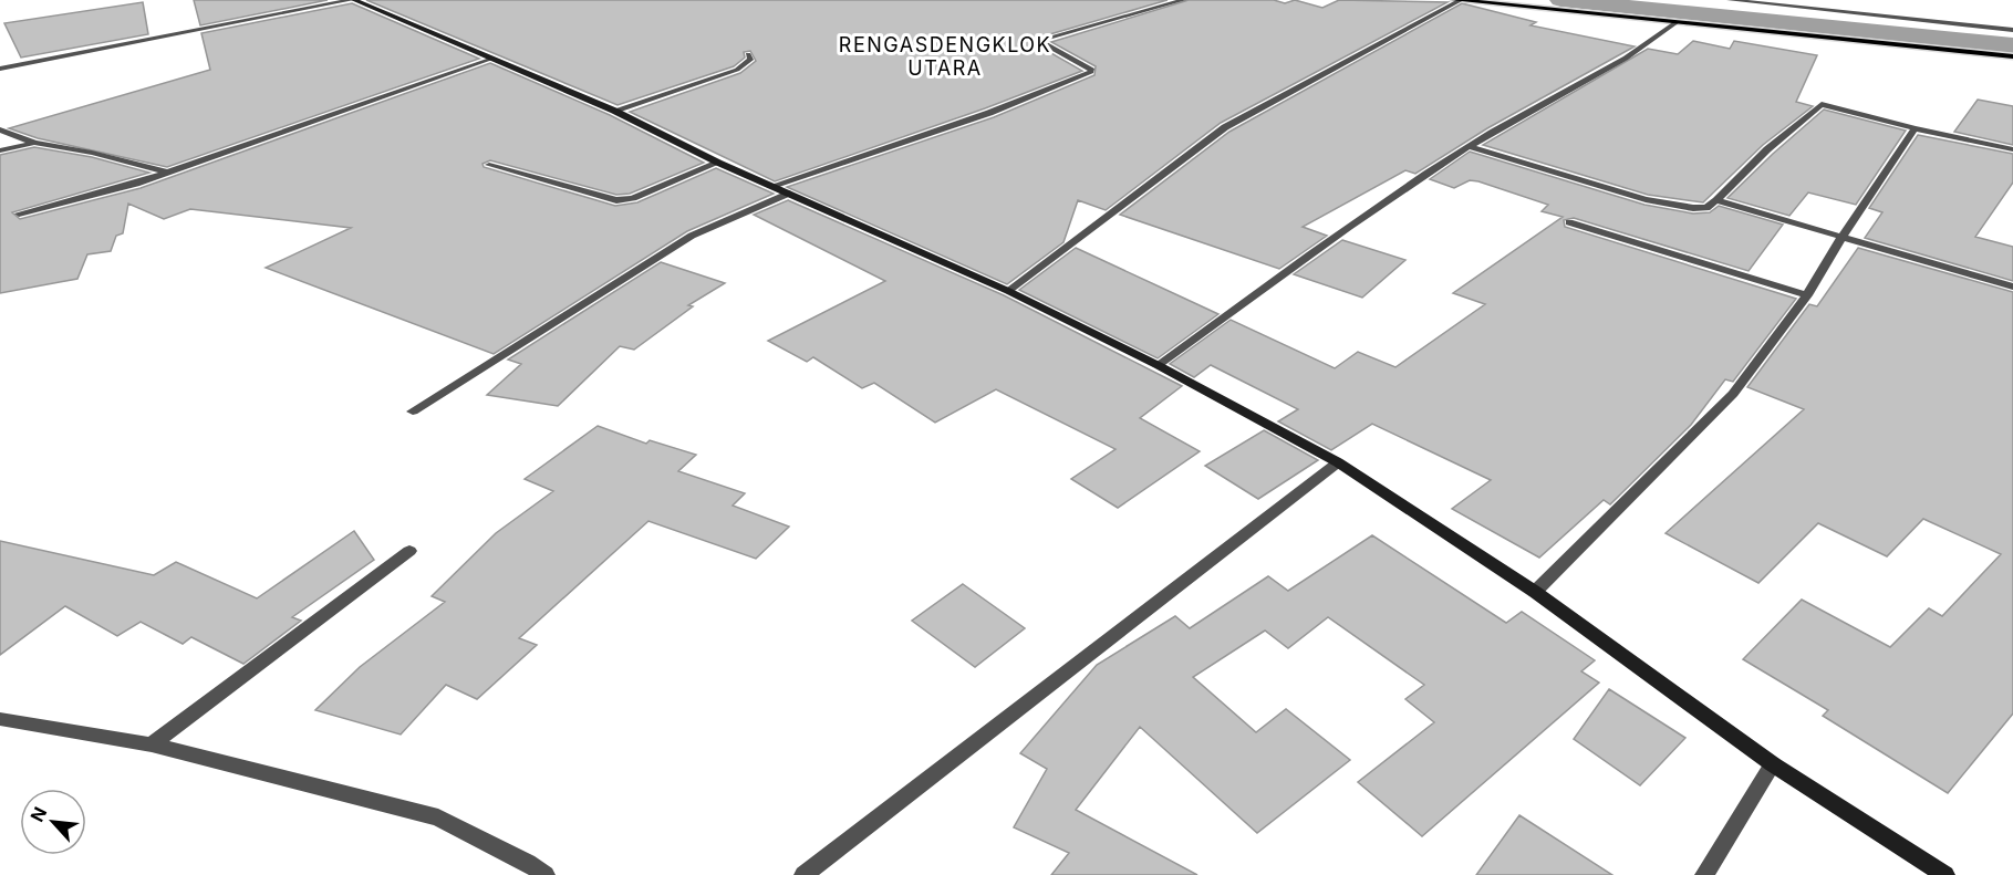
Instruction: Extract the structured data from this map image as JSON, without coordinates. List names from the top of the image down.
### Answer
{
  "districts": ["RENGASDENGKLOK UTARA"],
  "north": "top left"
}
